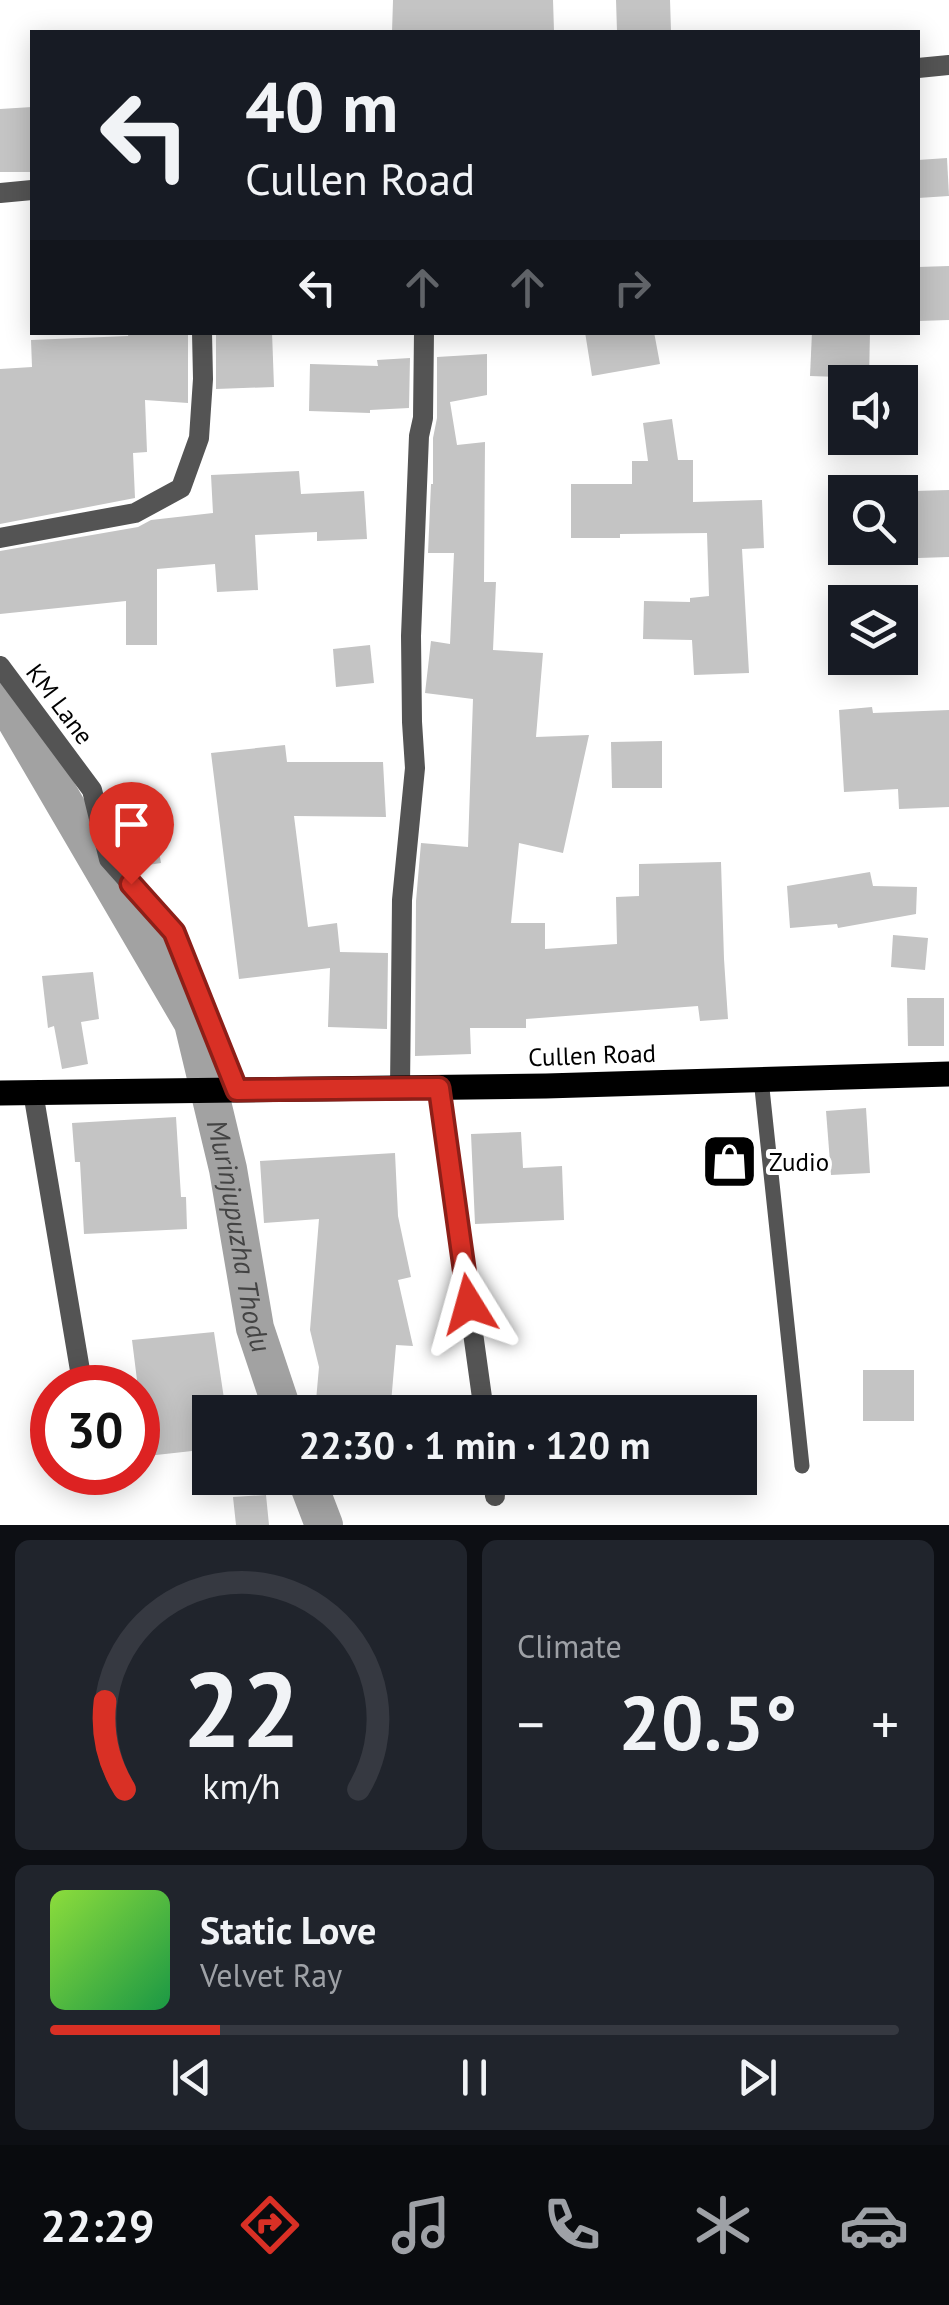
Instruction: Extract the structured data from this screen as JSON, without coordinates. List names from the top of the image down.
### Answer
{
  "streets": {
    "main road": ["Cullen Road"],
    "street": ["KM Lane"]
  },
  "crossings": [
    ["KM Lane", "Cullen Road"]
  ],
  "water": ["Murinjupuzha Thodu"],
  "places": {
    "shop": ["Zudio"]
  },
  "page": {
    "turn": ["40 m", "Cullen Road"],
    "limit": "30",
    "trip": "22:30 · 1 min · 120 m",
    "tile": "Climate",
    "heat": ["−", "20.5°", "+"],
    "song": ["Static Love", "Velvet Ray"],
    "tabs": "22:29",
    "gauge": ["22", "km/h"]
  }
}
